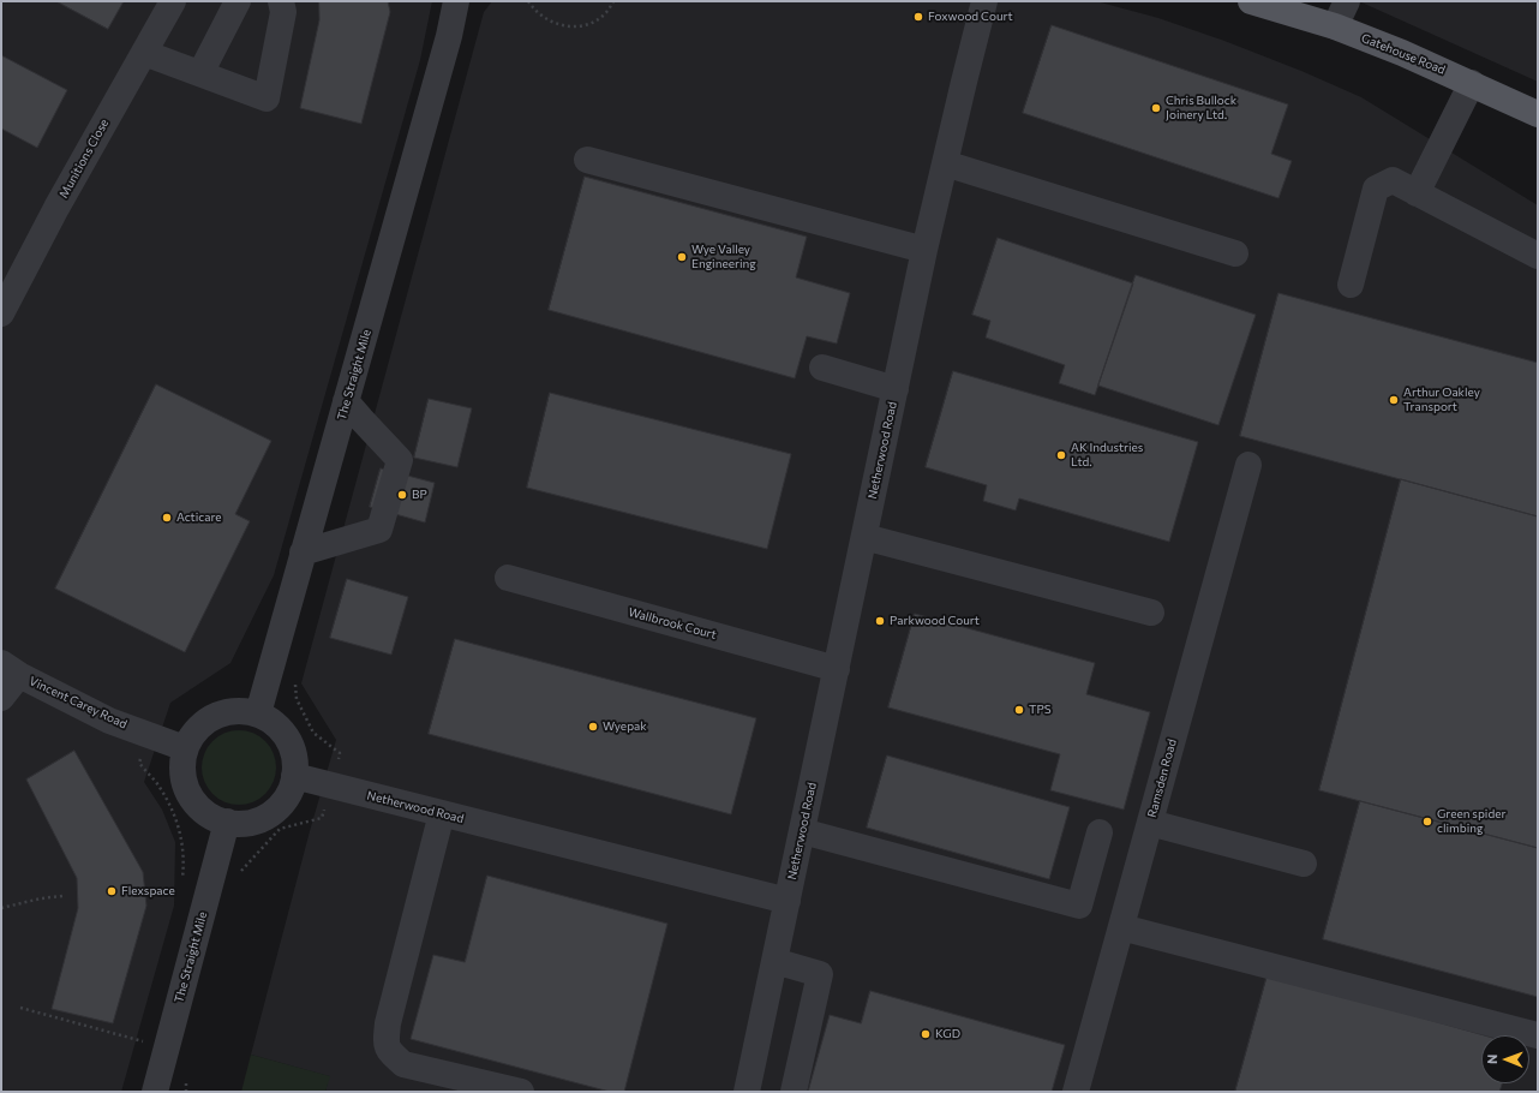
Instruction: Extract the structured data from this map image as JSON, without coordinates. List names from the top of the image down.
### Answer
{
  "streets": {
    "main road": ["Gatehouse Road"],
    "street": [
      "Munitions Close",
      "The Straight Mile",
      "Netherwood Road",
      "Wallbrook Court",
      "Vincent Carey Road",
      "Ramsden Road"
    ]
  },
  "crossings": [
    ["The Straight Mile", "Netherwood Road"],
    ["The Straight Mile", "Vincent Carey Road"],
    ["Netherwood Road", "Wallbrook Court"],
    ["Netherwood Road", "Vincent Carey Road"]
  ],
  "places": [
    "Foxwood Court",
    "Chris Bullock Joinery Ltd.",
    "Wye Valley Engineering",
    "Arthur Oakley Transport",
    "AK Industries Ltd.",
    "BP",
    "Acticare",
    "Parkwood Court",
    "TPS",
    "Wyepak",
    "Green spider climbing",
    "Flexspace",
    "KGD"
  ],
  "north": "left"
}
